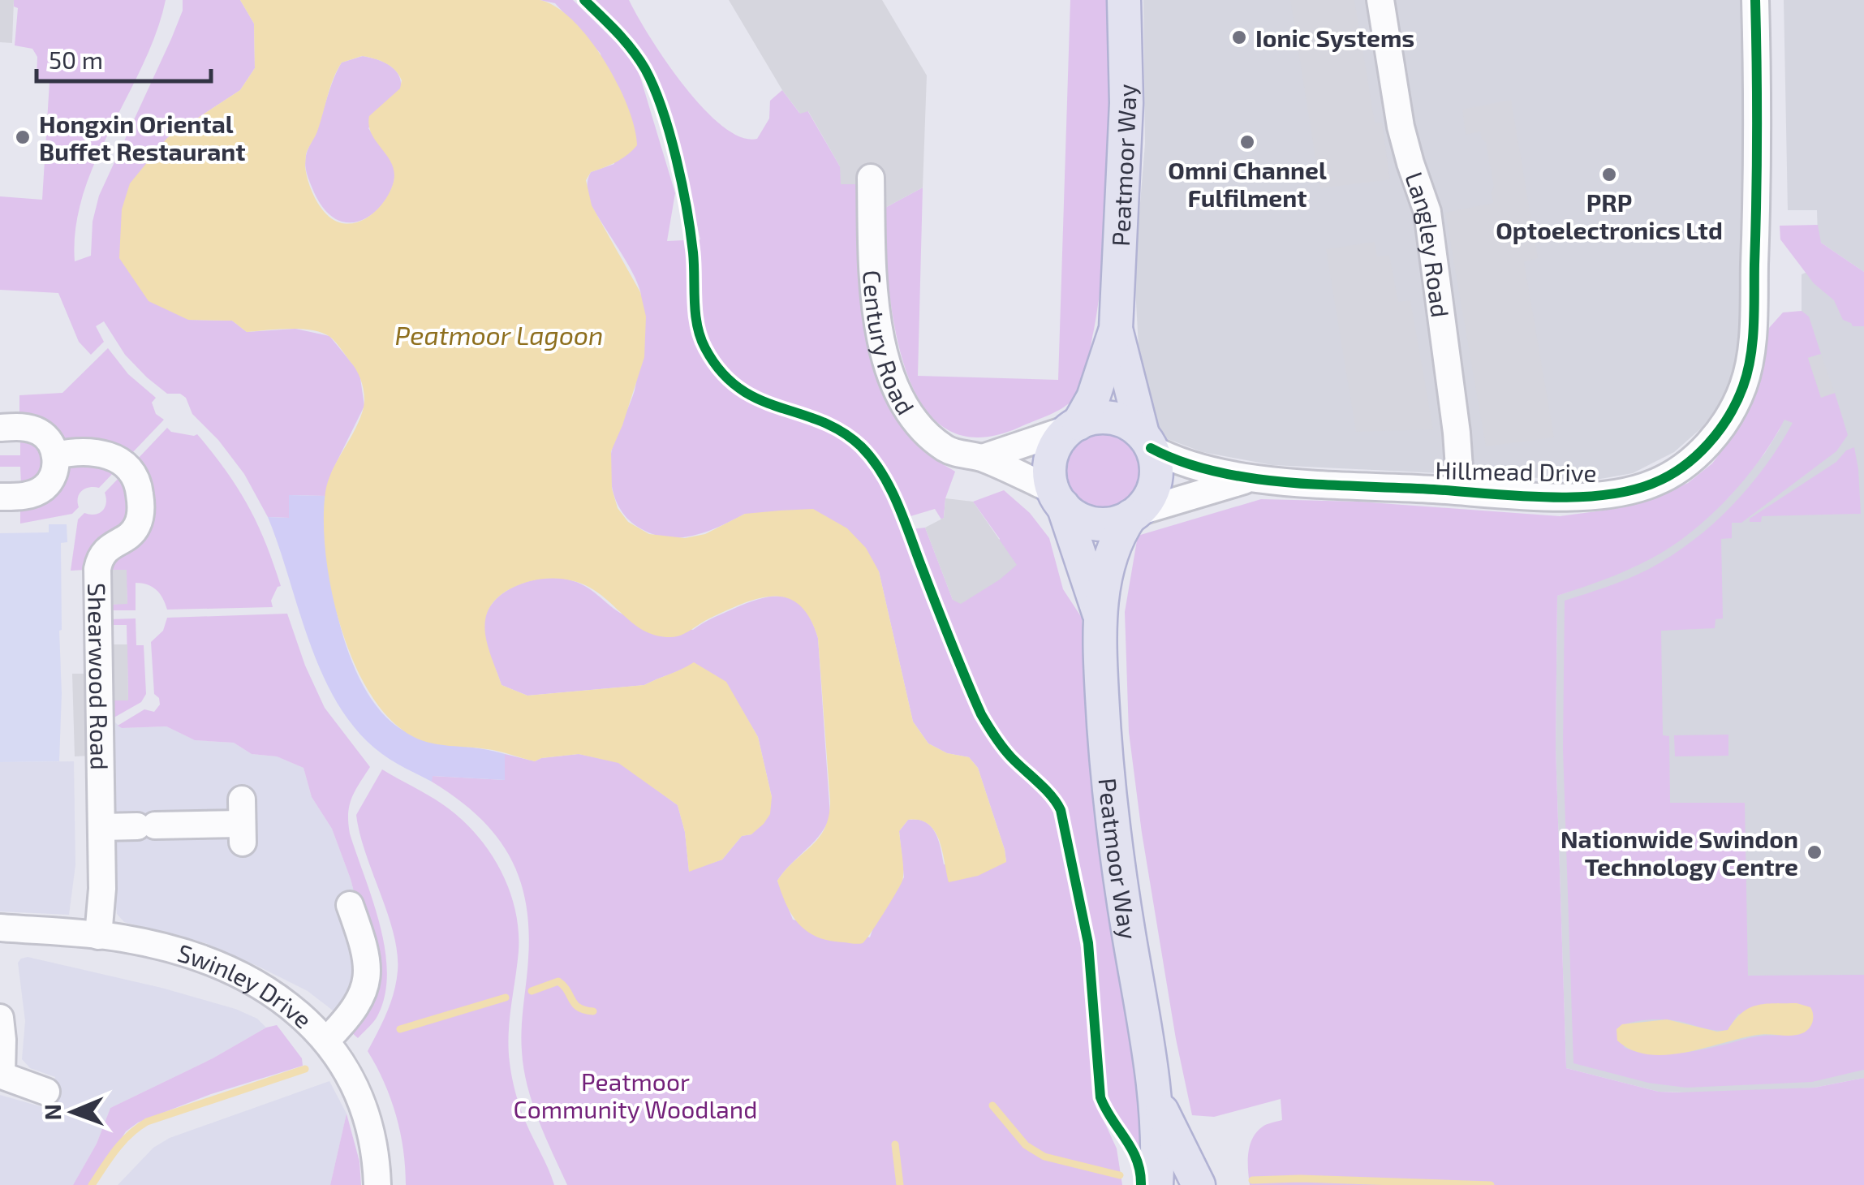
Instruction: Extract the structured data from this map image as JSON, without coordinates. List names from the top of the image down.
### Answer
{
  "streets": {
    "main road": ["Peatmoor Way"],
    "street": [
      "Langley Road",
      "Century Road",
      "Hillmead Drive",
      "Shearwood Road",
      "Swinley Drive"
    ]
  },
  "crossings": [
    ["Peatmoor Way", "Century Road"],
    ["Peatmoor Way", "Hillmead Drive"],
    ["Langley Road", "Hillmead Drive"],
    ["Century Road", "Hillmead Drive"],
    ["Shearwood Road", "Swinley Drive"]
  ],
  "water": ["Peatmoor Lagoon"],
  "parks": ["Peatmoor Community Woodland"],
  "places": [
    "Ionic Systems",
    "Hongxin Oriental Buffet Restaurant",
    "Omni Channel Fulfilment",
    "PRP Optoelectronics Ltd",
    "Nationwide Swindon Technology Centre"
  ],
  "scale_bar": "50 m",
  "north": "left"
}
